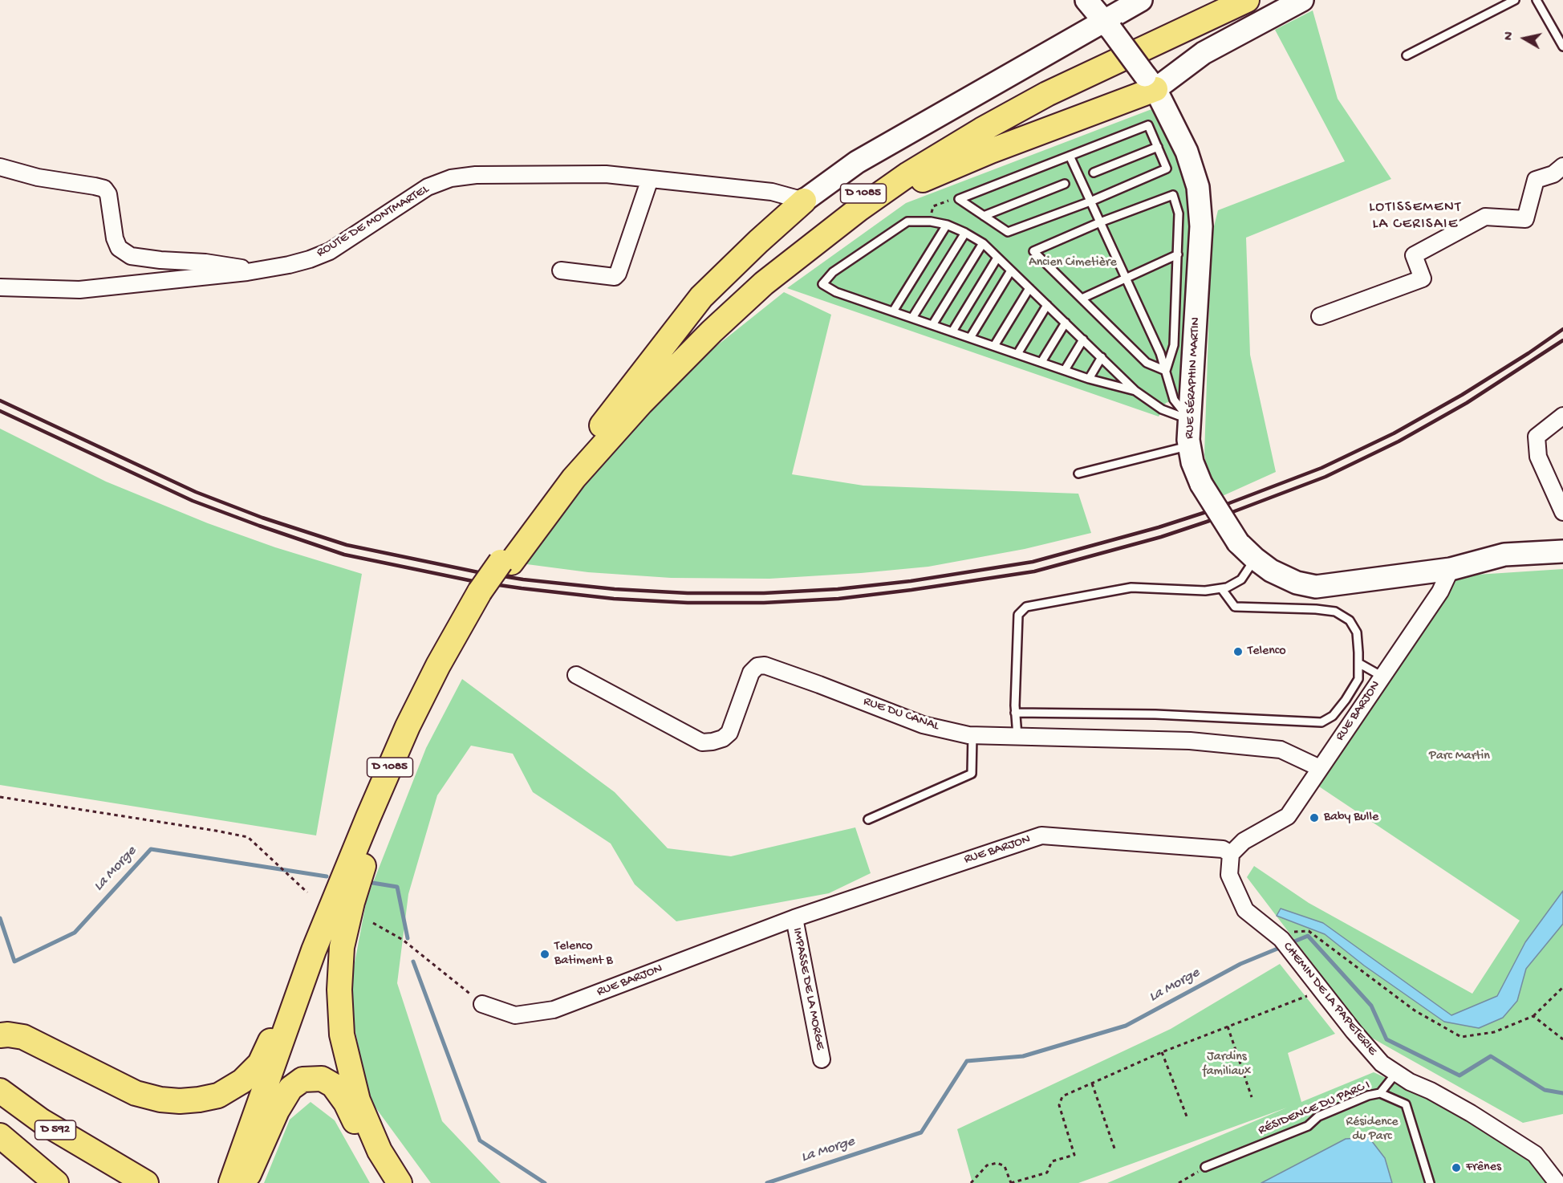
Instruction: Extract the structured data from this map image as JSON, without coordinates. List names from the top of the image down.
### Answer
{
  "streets": {
    "main road": ["D 1085", "D 592"],
    "street": [
      "ROUTE DE MONTMARTEL",
      "RUE SÉRAPHIN MARTIN",
      "RUE BARJON",
      "RUE DU CANAL",
      "IMPASSE DE LA MORGE",
      "CHEMIN DE LA PAPETERIE"
    ],
    "lane": ["RÉSIDENCE DU PARC I"]
  },
  "crossings": [
    ["RUE SÉRAPHIN MARTIN", "RUE BARJON"],
    ["RUE BARJON", "RUE DU CANAL"],
    ["RUE BARJON", "IMPASSE DE LA MORGE"],
    ["RUE BARJON", "CHEMIN DE LA PAPETERIE"],
    ["CHEMIN DE LA PAPETERIE", "RÉSIDENCE DU PARC I"]
  ],
  "districts": ["LOTISSEMENT LA CERISAIE"],
  "water": ["La Morge"],
  "parks": [
    "Ancien Cimetière",
    "Parc Martin",
    "Jardins familiaux",
    "Résidence du Parc"
  ],
  "places": [
    "Telenco",
    "Baby Bulle",
    "Telenco Batiment B",
    "Frênes"
  ],
  "north": "left"
}
